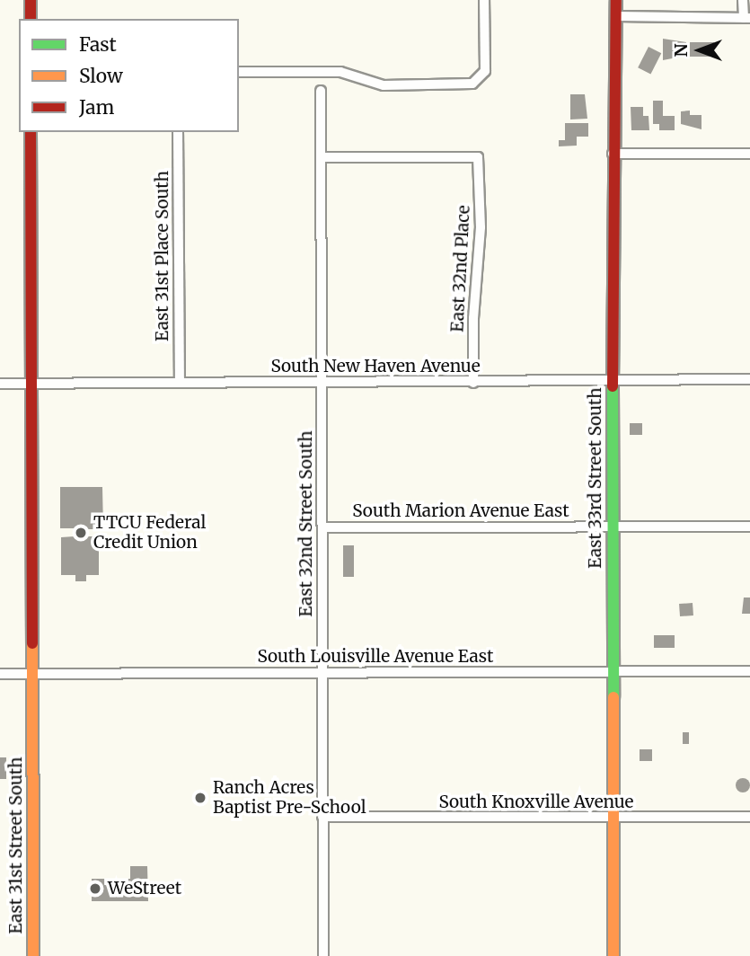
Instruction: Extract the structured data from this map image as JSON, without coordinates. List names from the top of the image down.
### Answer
{
  "streets": {
    "street": [
      "East 31st Place South",
      "East 32nd Place",
      "South New Haven Avenue",
      "East 33rd Street South",
      "South Marion Avenue East",
      "East 32nd Street South",
      "South Louisville Avenue East",
      "South Knoxville Avenue",
      "East 31st Street South"
    ]
  },
  "crossings": [
    ["East 31st Place South", "South New Haven Avenue"],
    ["East 32nd Place", "South New Haven Avenue"],
    ["East 32nd Place", "East 32nd Street South"],
    ["South New Haven Avenue", "East 33rd Street South"],
    ["South New Haven Avenue", "East 32nd Street South"],
    ["South New Haven Avenue", "East 31st Street South"],
    ["East 33rd Street South", "South Marion Avenue East"],
    ["East 33rd Street South", "South Louisville Avenue East"],
    ["East 33rd Street South", "South Knoxville Avenue"],
    ["South Marion Avenue East", "East 32nd Street South"],
    ["East 32nd Street South", "South Louisville Avenue East"],
    ["East 32nd Street South", "South Knoxville Avenue"],
    ["South Louisville Avenue East", "East 31st Street South"]
  ],
  "places": ["TTCU Federal Credit Union", "Ranch Acres Baptist Pre-School", "WeStreet"],
  "legend": ["Fast", "Slow", "Jam"],
  "north": "left"
}
